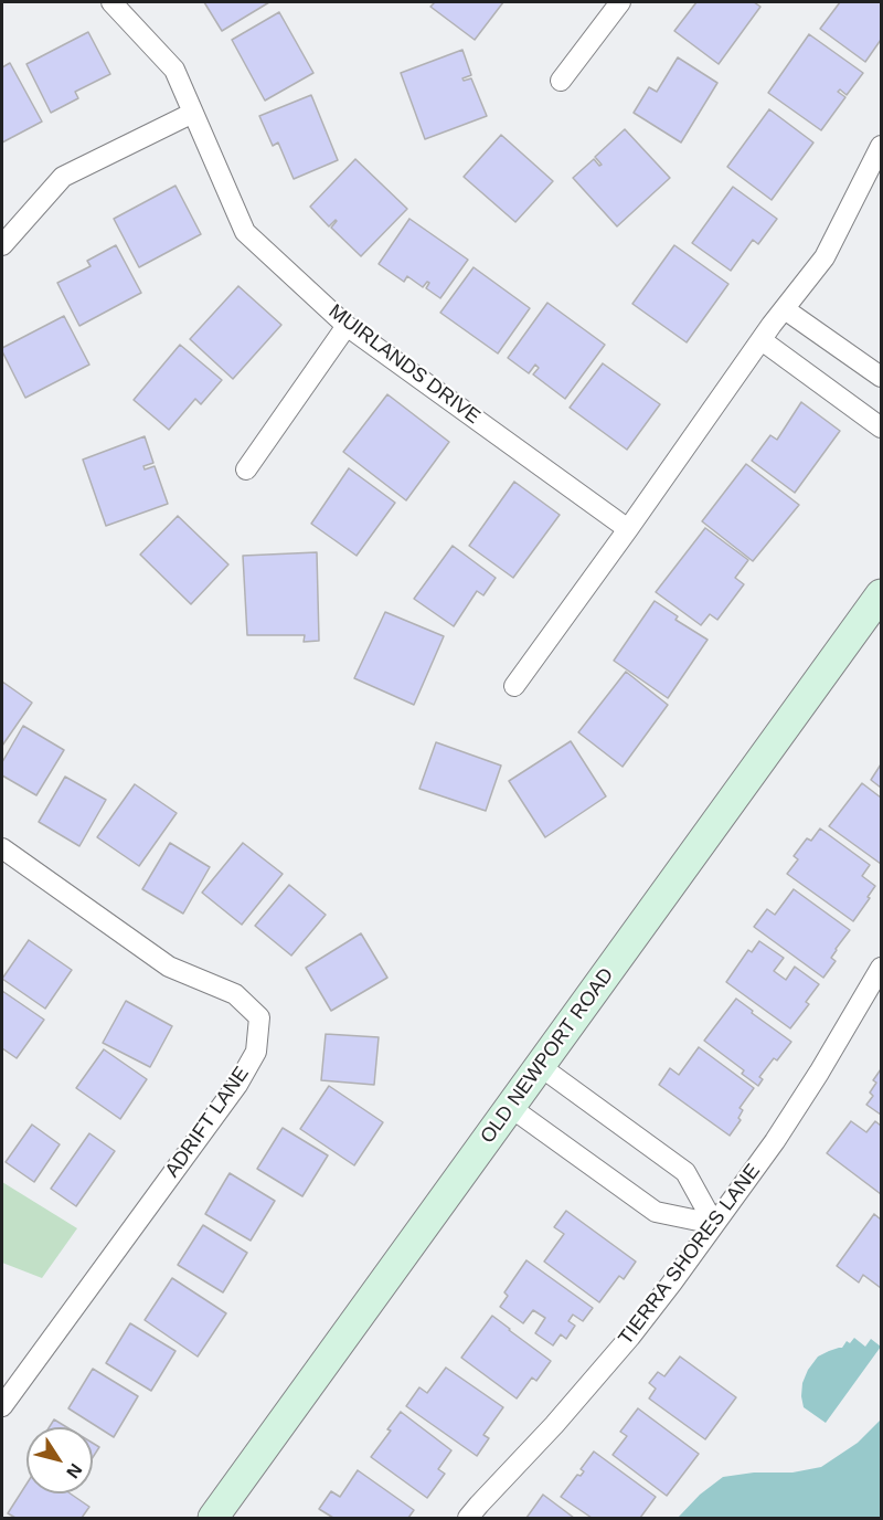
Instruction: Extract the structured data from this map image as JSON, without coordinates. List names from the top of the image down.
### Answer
{
  "streets": {
    "street": [
      "MUIRLANDS DRIVE",
      "OLD NEWPORT ROAD",
      "ADRIFT LANE",
      "TIERRA SHORES LANE"
    ]
  },
  "north": "bottom right"
}
